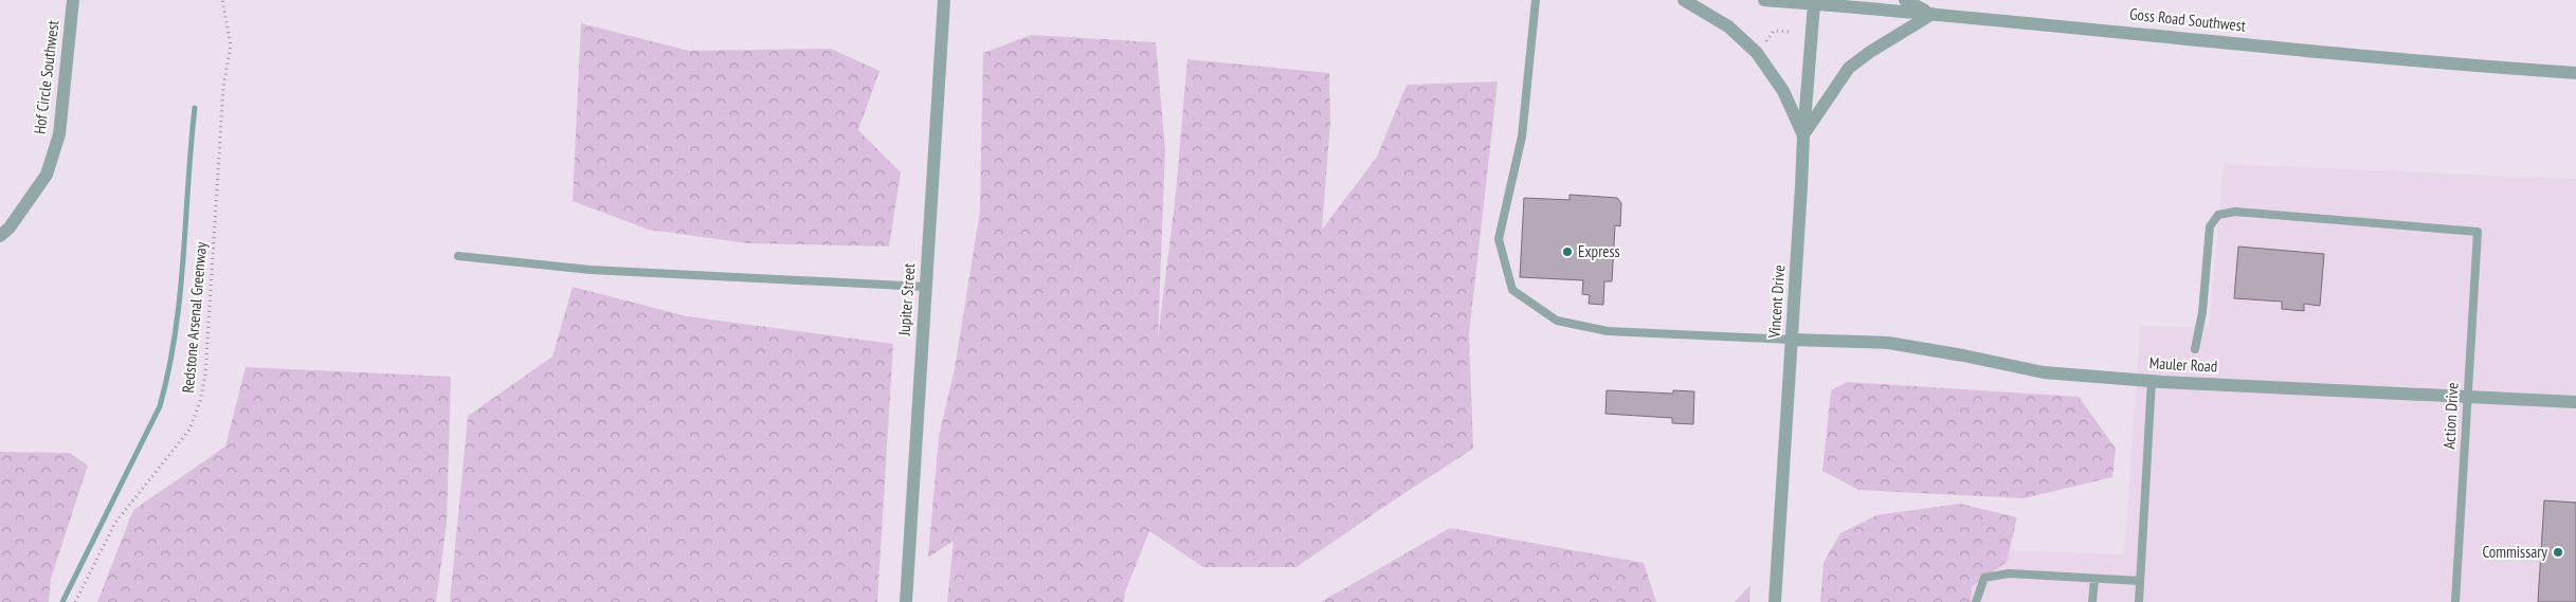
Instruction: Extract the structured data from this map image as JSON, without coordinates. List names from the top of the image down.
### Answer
{
  "streets": {
    "street": [
      "Goss Road Southwest",
      "Hof Circle Southwest",
      "Jupiter Street",
      "Vincent Drive",
      "Mauler Road"
    ],
    "lane": ["Action Drive"],
    "path": ["Redstone Arsenal Greenway"]
  },
  "crossings": [
    ["Goss Road Southwest", "Vincent Drive"],
    ["Vincent Drive", "Mauler Road"],
    ["Mauler Road", "Action Drive"]
  ],
  "places": ["Express", "Commissary"]
}
